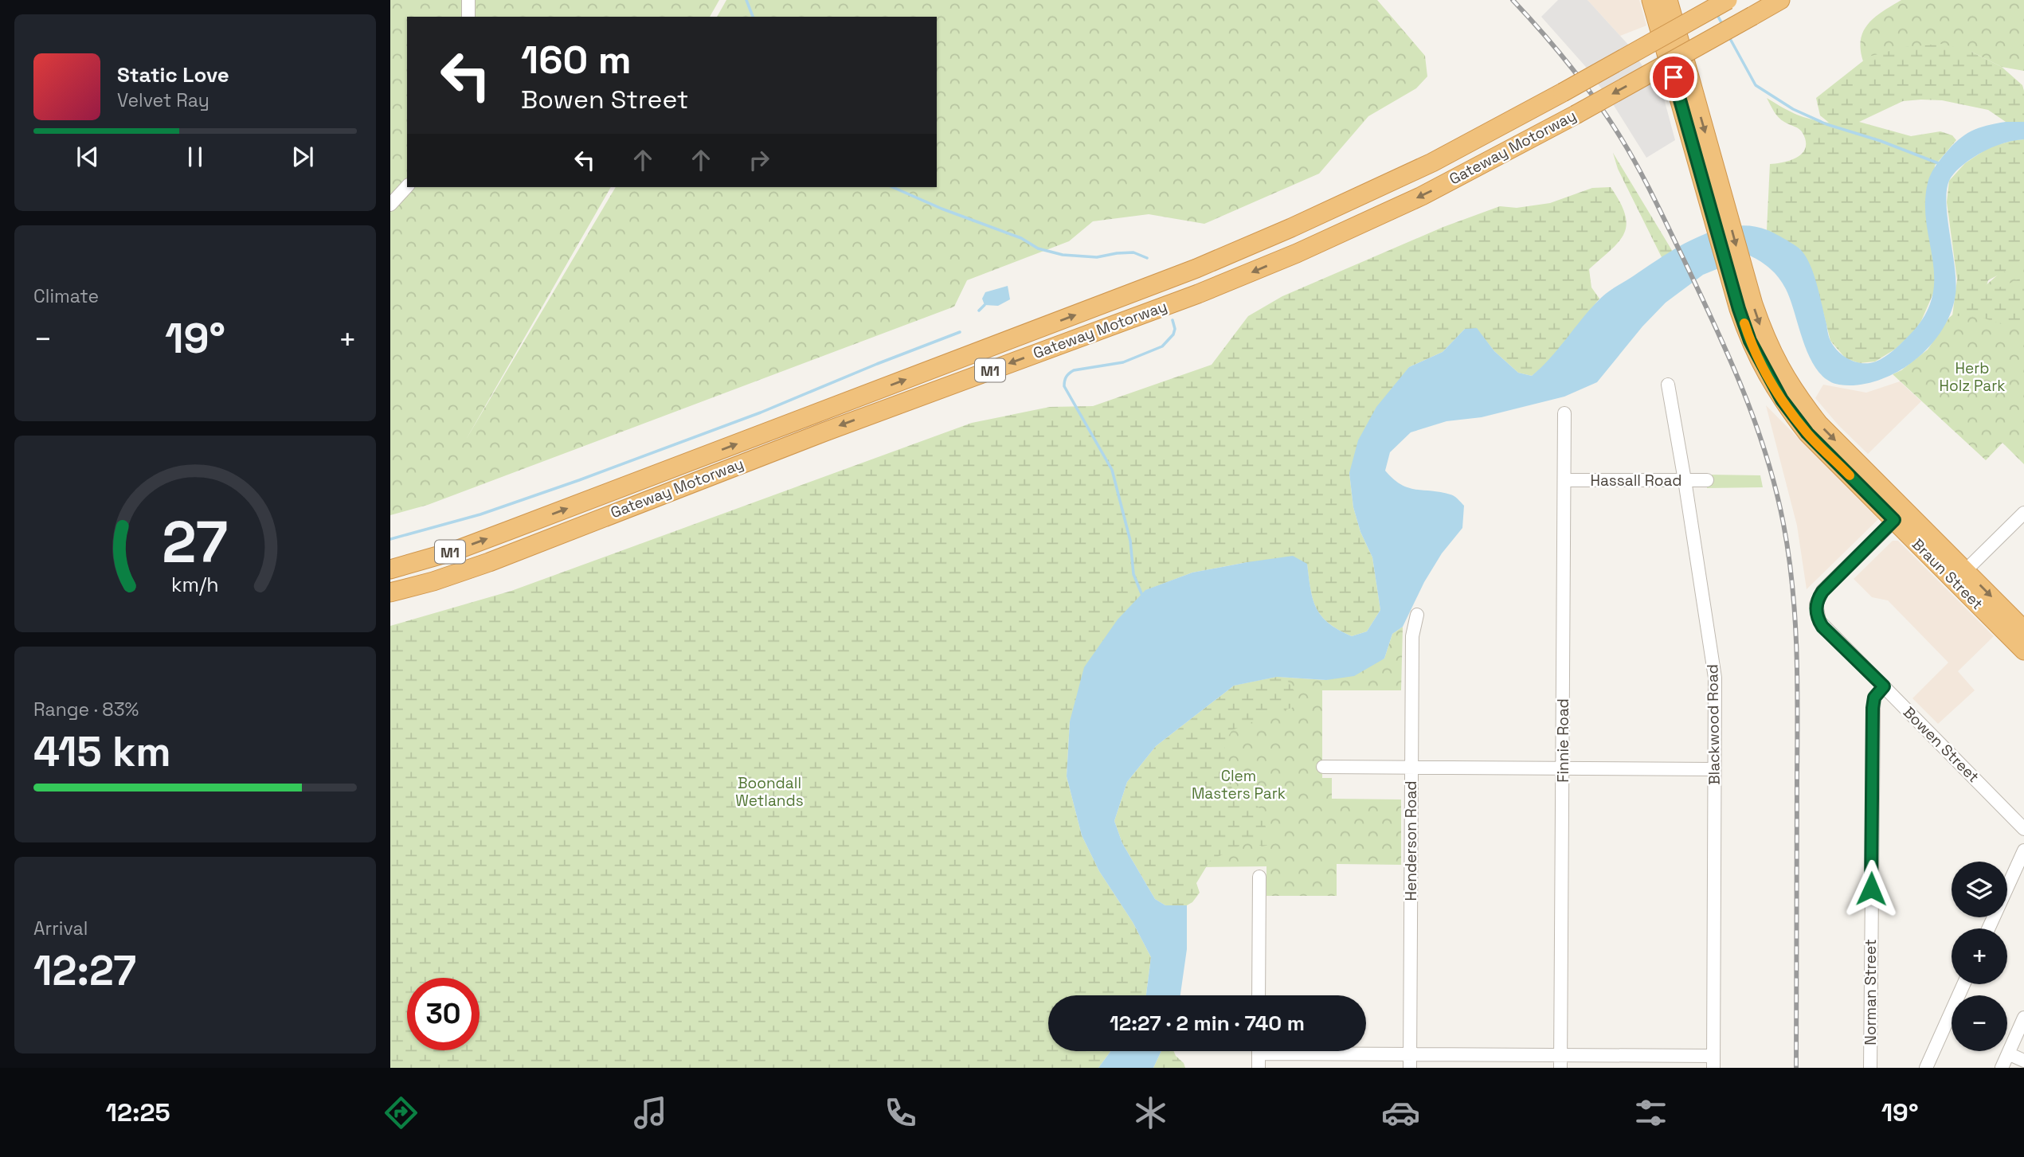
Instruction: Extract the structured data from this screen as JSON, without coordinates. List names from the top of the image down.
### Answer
{
  "streets": {
    "highway": ["Gateway Motorway", "M1", "Braun Street"],
    "street": [
      "Hassall Road",
      "Blackwood Road",
      "Finnie Road",
      "Bowen Street",
      "Henderson Road",
      "Norman Street"
    ]
  },
  "crossings": [
    ["Hassall Road", "Blackwood Road"],
    ["Hassall Road", "Finnie Road"],
    ["Braun Street", "Bowen Street"],
    ["Bowen Street", "Norman Street"]
  ],
  "parks": ["Herb Holz Park", "Clem Masters Park", "Boondall Wetlands"],
  "page": {
    "turn": ["160 m", "Bowen Street"],
    "song": ["Static Love", "Velvet Ray"],
    "tile": [
      "Climate",
      ["Range · 83%", "415 km"],
      ["Arrival", "12:27"]
    ],
    "heat": ["−", "19°", "+"],
    "map_buttons": ["+", "−"],
    "limit": "30",
    "trip": "12:27 · 2 min · 740 m",
    "tabs": ["12:25", "19°"],
    "gauge": ["27", "km/h"]
  }
}
